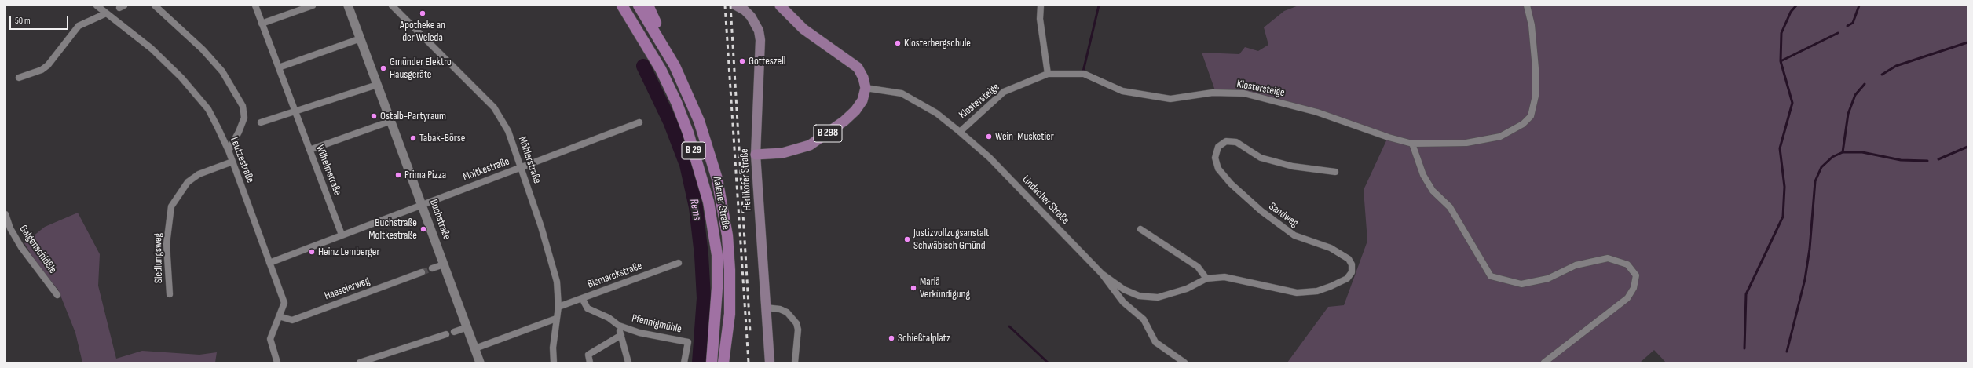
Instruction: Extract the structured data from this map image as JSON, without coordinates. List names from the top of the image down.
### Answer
{
  "streets": {
    "highway": ["B 29", "Aalener Straße"],
    "main road": ["B 298", "Herlikofer Straße"],
    "street": [
      "Klostersteige",
      "Leutzestraße",
      "Möhlerstraße",
      "Moltkestraße",
      "Wilhelmstraße",
      "Lindacher Straße",
      "Sandweg",
      "Buchstraße",
      "Galgenschlößle",
      "Siedlungsweg",
      "Bismarckstraße",
      "Haeselerweg",
      "Pfennigmühle"
    ]
  },
  "crossings": [
    ["Klostersteige", "Lindacher Straße"],
    ["B 298", "Herlikofer Straße"],
    ["B 298", "Lindacher Straße"],
    ["B 29", "Aalener Straße"],
    ["Leutzestraße", "Moltkestraße"],
    ["Leutzestraße", "Siedlungsweg"],
    ["Leutzestraße", "Haeselerweg"],
    ["Möhlerstraße", "Moltkestraße"],
    ["Möhlerstraße", "Bismarckstraße"],
    ["Moltkestraße", "Wilhelmstraße"],
    ["Moltkestraße", "Buchstraße"],
    ["Lindacher Straße", "Sandweg"],
    ["Bismarckstraße", "Pfennigmühle"]
  ],
  "water": ["Rems"],
  "places": [
    "Apotheke an der Weleda",
    "Klosterbergschule",
    "Gotteszell",
    "Gmünder Elektro Hausgeräte",
    "Ostalb-Partyraum",
    "Wein-Musketier",
    "Tabak-Börse",
    "Prima Pizza",
    "Buchstraße Moltkestraße",
    "Justizvollzugsanstalt Schwäbisch Gmünd",
    "Heinz Lemberger",
    "Mariä Verkündigung",
    "Schießtalplatz"
  ],
  "scale_bar": "50 m"
}
